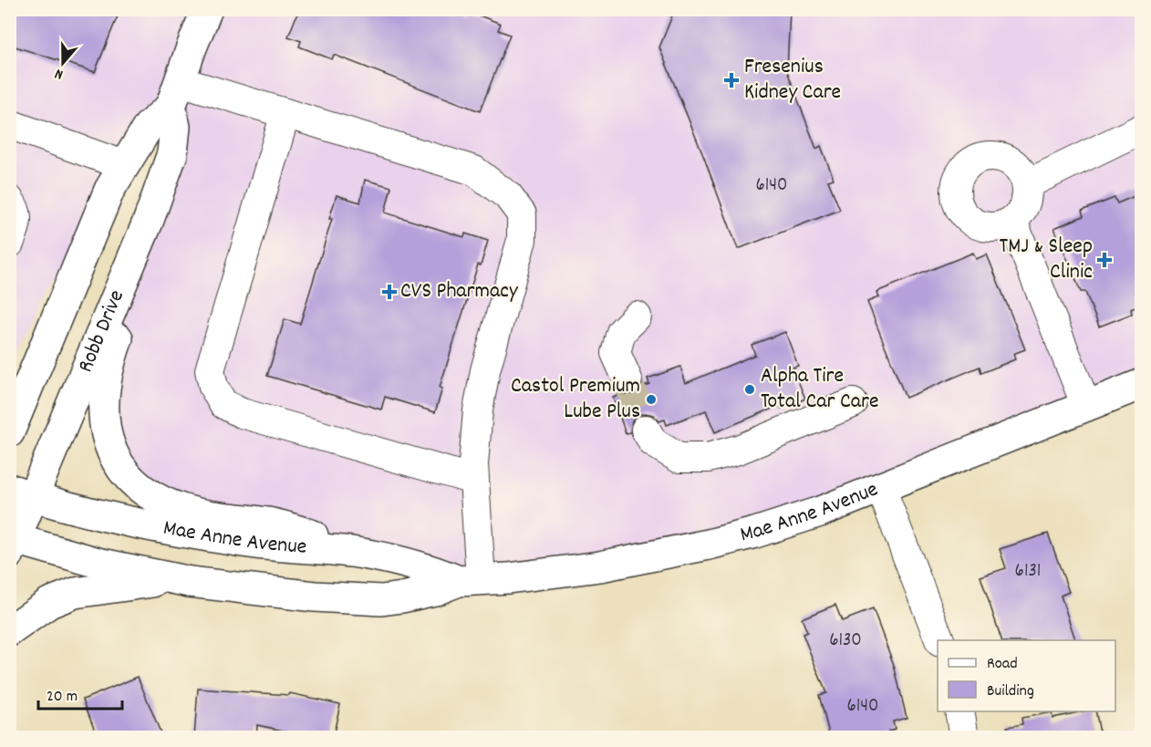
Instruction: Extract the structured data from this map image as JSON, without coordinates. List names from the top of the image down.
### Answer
{
  "streets": {
    "main road": ["Robb Drive", "Mae Anne Avenue"]
  },
  "crossings": [
    ["Robb Drive", "Mae Anne Avenue"]
  ],
  "places": {
    "health": ["Fresenius Kidney Care", "TMJ & Sleep Clinic", "CVS Pharmacy"],
    "other": ["Alpha Tire Total Car Care", "Castol Premium Lube Plus"]
  },
  "house_numbers": [
    "6140",
    "6131",
    "6130",
    "6140"
  ],
  "legend": ["Road", "Building"],
  "scale_bar": "20 m",
  "north": "bottom"
}
